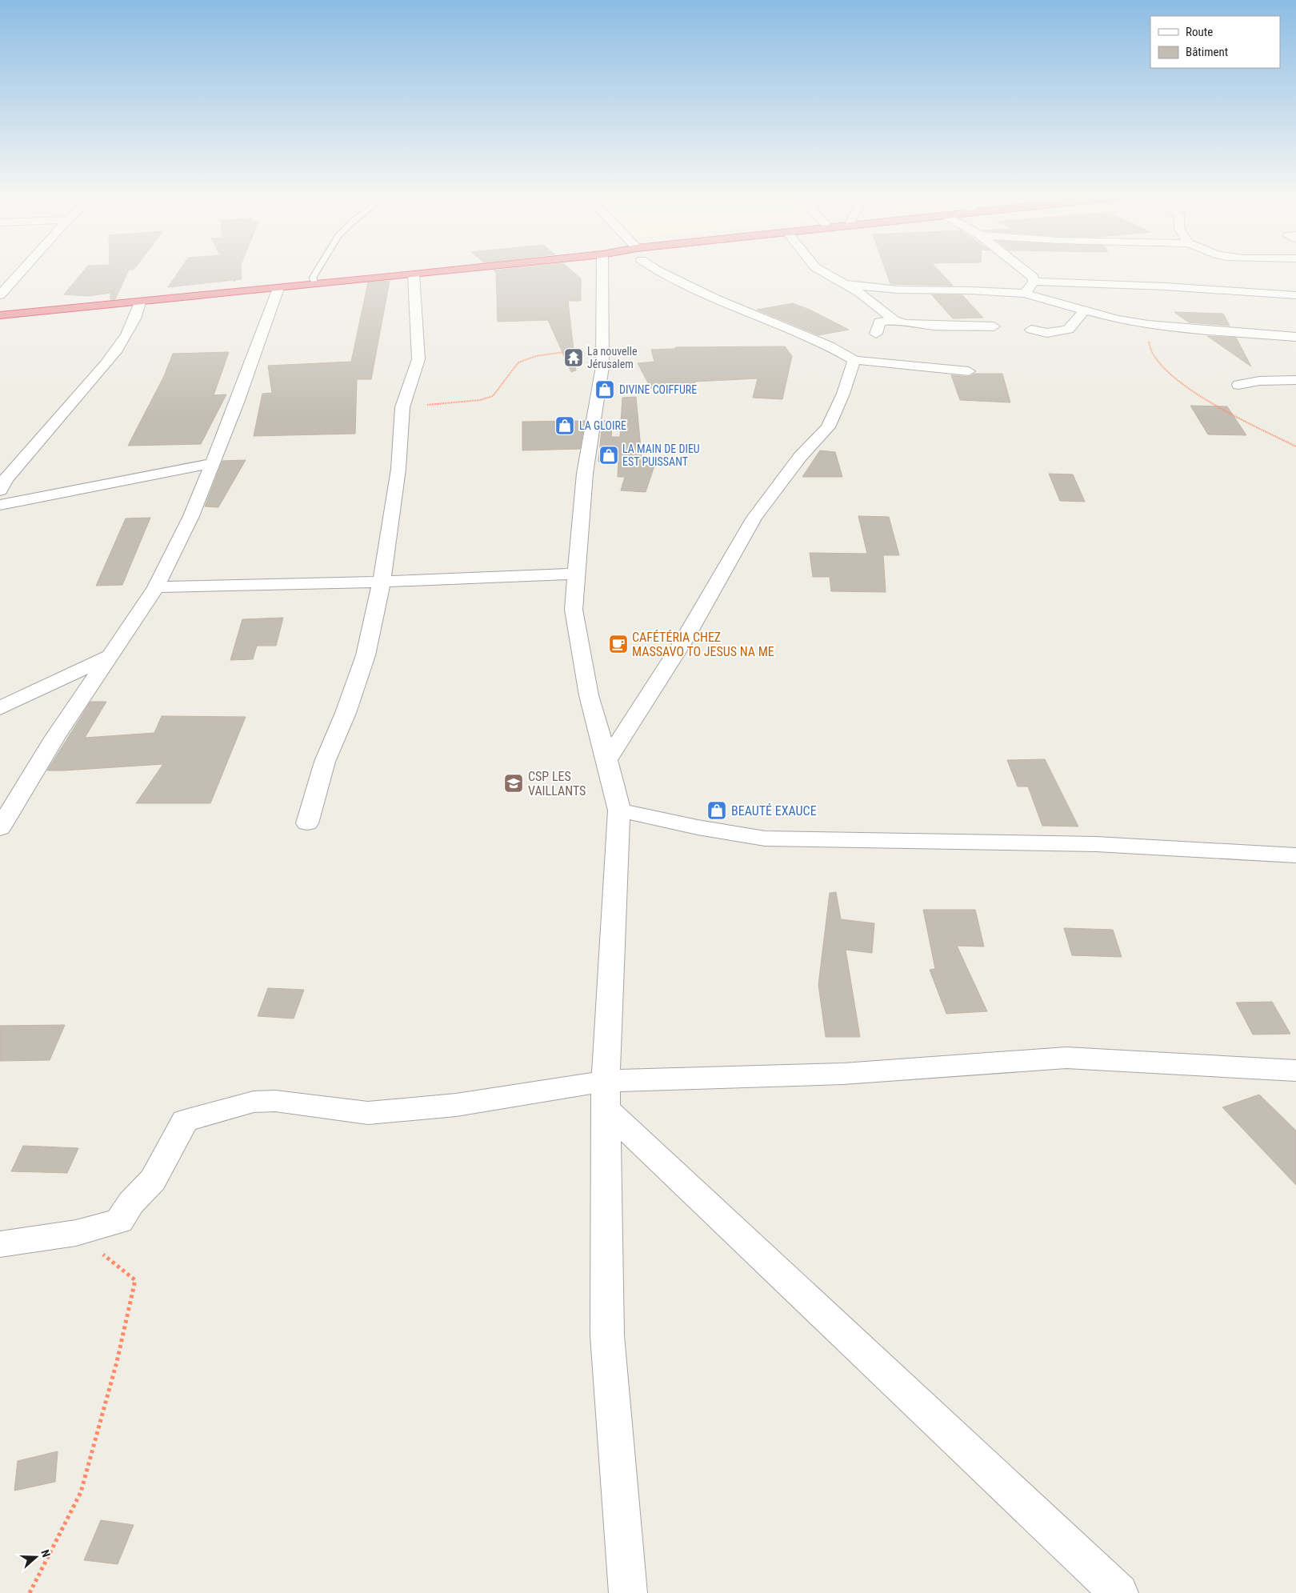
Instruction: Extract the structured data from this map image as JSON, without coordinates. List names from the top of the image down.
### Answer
{
  "places": {
    "temple": ["La nouvelle Jérusalem"],
    "shop": [
      "DIVINE COIFFURE",
      "LA GLOIRE",
      "LA MAIN DE DIEU EST PUISSANT",
      "BEAUTÉ EXAUCE"
    ],
    "cafe": ["CAFÉTÉRIA CHEZ MASSAVO TO JESUS NA ME"],
    "school or university": ["CSP LES VAILLANTS"]
  },
  "legend": ["Route", "Bâtiment"],
  "north": "right"
}
